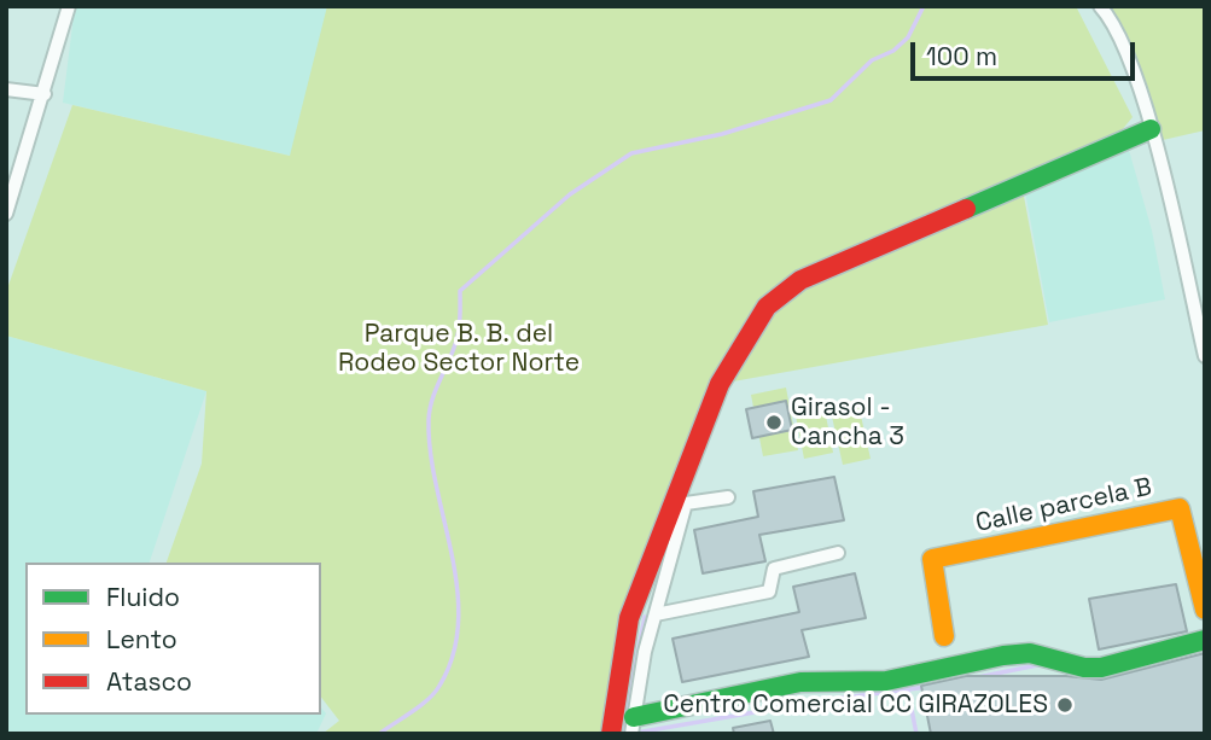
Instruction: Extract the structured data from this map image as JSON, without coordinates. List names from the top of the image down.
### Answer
{
  "streets": {
    "street": ["Calle parcela B"]
  },
  "parks": ["Parque B. B. del Rodeo Sector Norte"],
  "places": ["Girasol - Cancha 3", "Centro Comercial CC GIRAZOLES"],
  "legend": ["Fluido", "Lento", "Atasco"],
  "scale_bar": "100 m"
}
